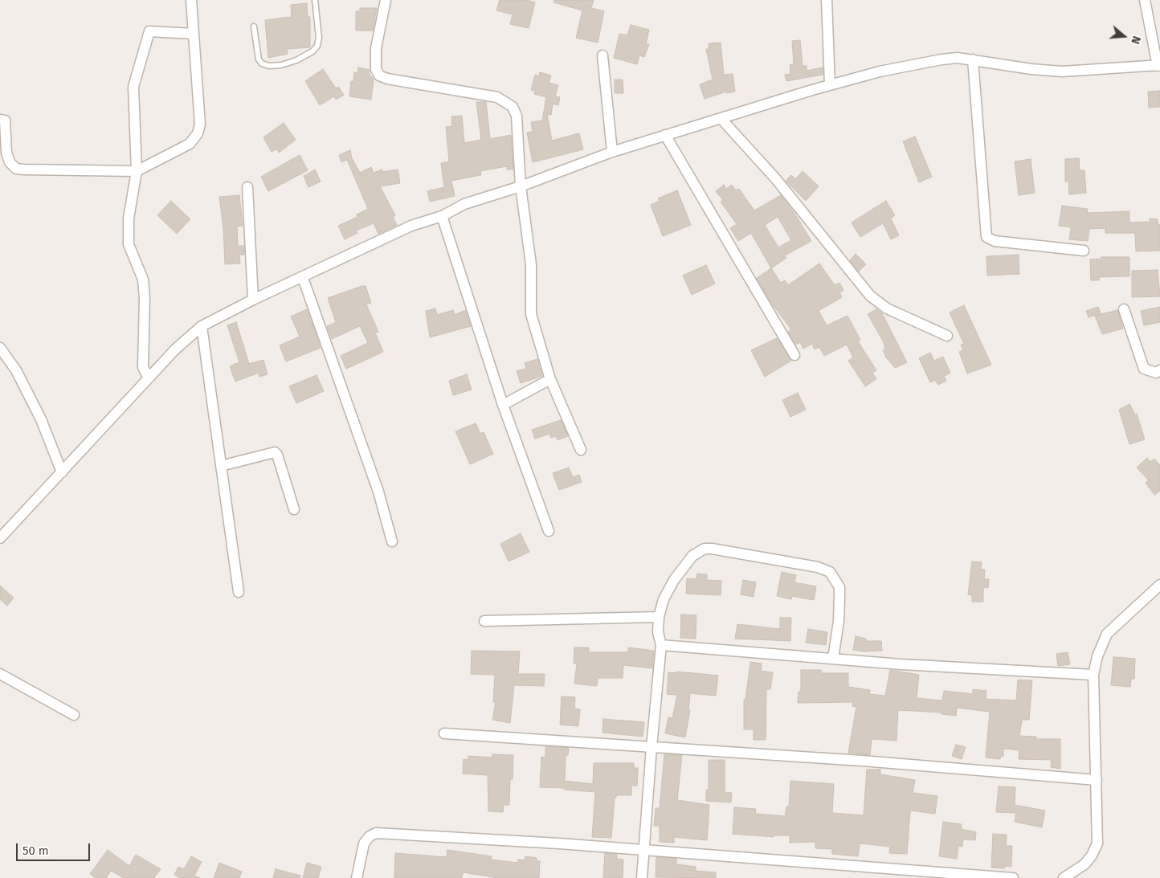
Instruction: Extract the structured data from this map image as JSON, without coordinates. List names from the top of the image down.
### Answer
{
  "scale_bar": "50 m",
  "north": "right"
}
